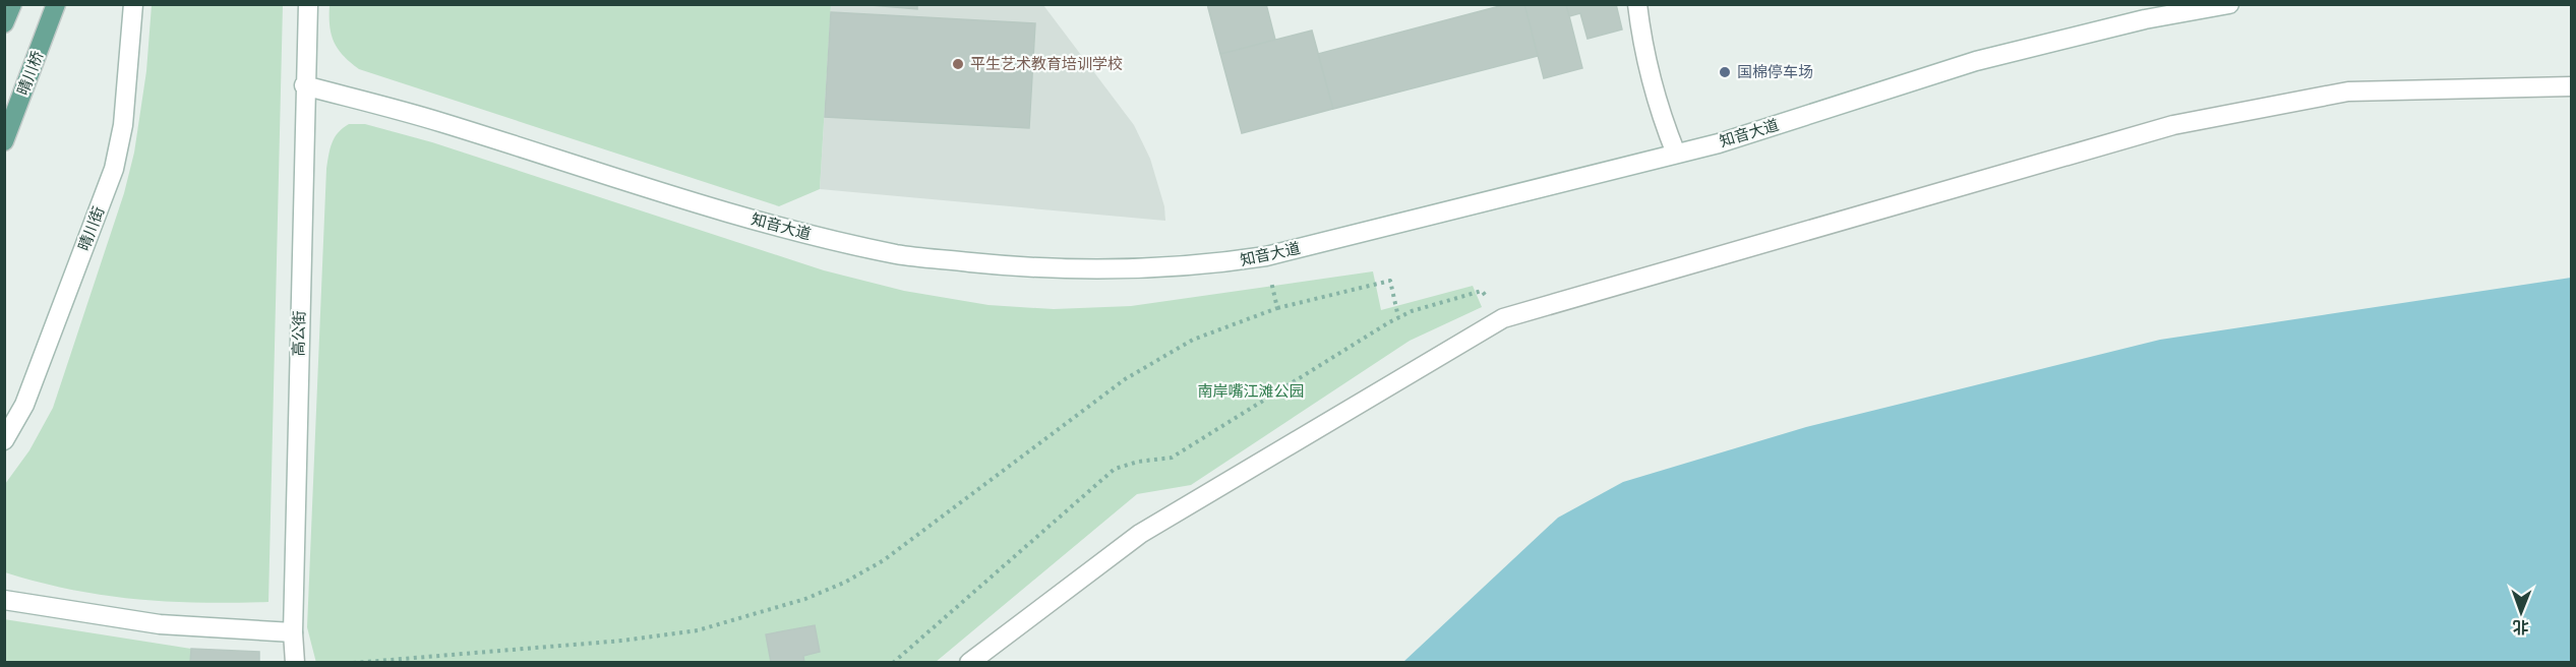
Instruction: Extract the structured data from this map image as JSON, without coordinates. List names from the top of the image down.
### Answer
{
  "streets": {
    "main road": [
      "晴川桥",
      "知音大道",
      "晴川街",
      "高公街"
    ]
  },
  "crossings": [
    ["知音大道", "高公街"]
  ],
  "parks": ["南岸嘴江滩公园"],
  "places": ["平生艺术教育培训学校", "国棉停车场"],
  "north": "bottom"
}
